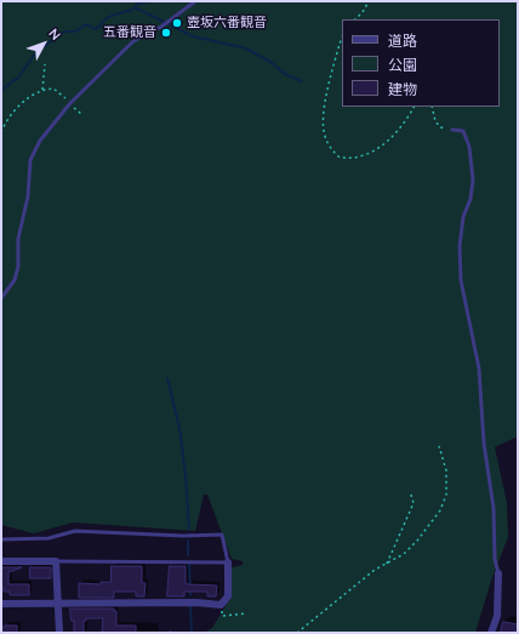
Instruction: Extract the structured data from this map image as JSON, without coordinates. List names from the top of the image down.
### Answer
{
  "places": ["壺坂六番観音", "五番観音"],
  "legend": ["道路", "公園", "建物"],
  "north": "top right"
}
